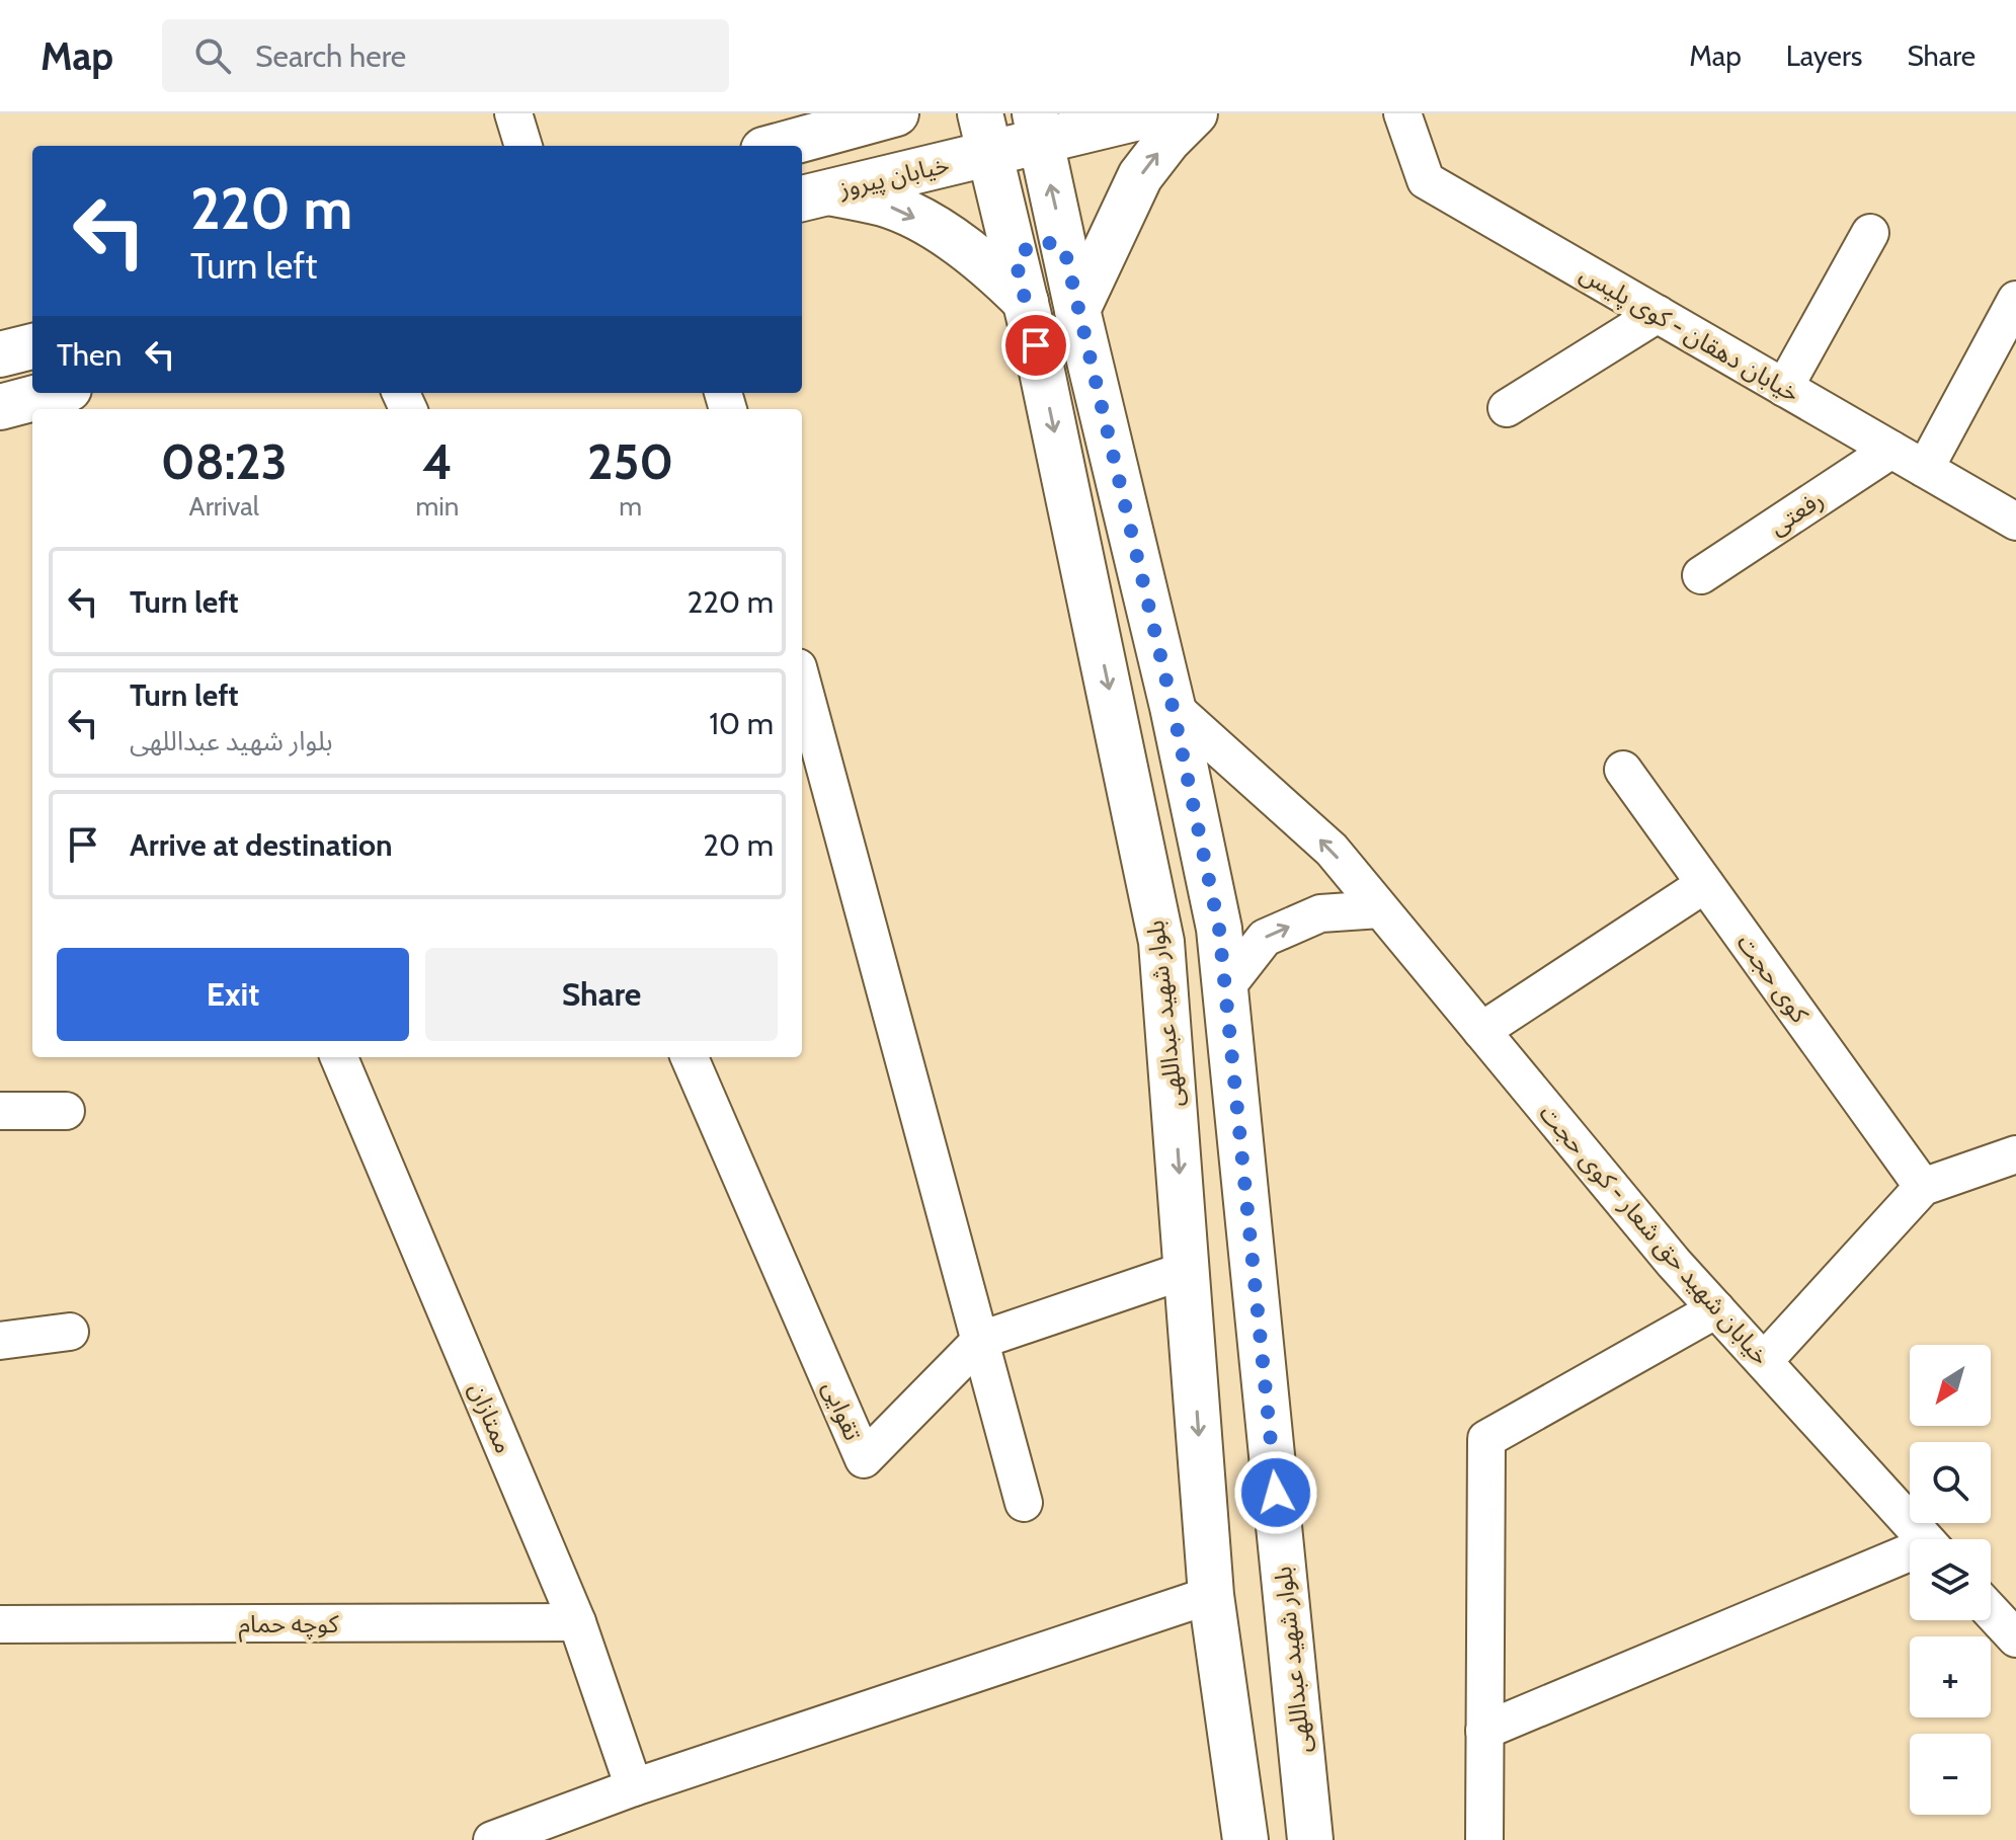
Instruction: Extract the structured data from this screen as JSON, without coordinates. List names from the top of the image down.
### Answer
{
  "streets": {
    "main road": ["خیابان پیروز", "بلوار شهید عبداللهی"],
    "street": [
      "خیابان دهقان - کوی پلیس",
      "رفعتی",
      "کوی حجت",
      "خیابان شهید حق شعار - کوی حجت",
      "تقوایی",
      "ممتازان",
      "کوچه حمام"
    ]
  },
  "crossings": [
    ["خیابان پیروز", "بلوار شهید عبداللهی"],
    ["خیابان دهقان - کوی پلیس", "رفعتی"],
    ["بلوار شهید عبداللهی", "خیابان شهید حق شعار - کوی حجت"],
    ["بلوار شهید عبداللهی", "تقوایی"],
    ["ممتازان", "کوچه حمام"]
  ],
  "north": "bottom left",
  "page": {
    "header": "Map",
    "search": "Search here",
    "nav": ["Map", "Layers", "Share"],
    "turn": ["220 m", "Turn left"],
    "then": "Then",
    "eta": [
      "08:23",
      "Arrival",
      "4",
      "min",
      "250",
      "m"
    ],
    "list": [
      {
        "name": "Turn left",
        "value": "220 m"
      },
      {
        "name": "Turn left",
        "note": "بلوار شهید عبداللهی",
        "value": "10 m"
      },
      {
        "name": "Arrive at destination",
        "value": "20 m"
      }
    ],
    "buttons": ["Exit", "Share"],
    "map_buttons": ["+", "−"]
  }
}
